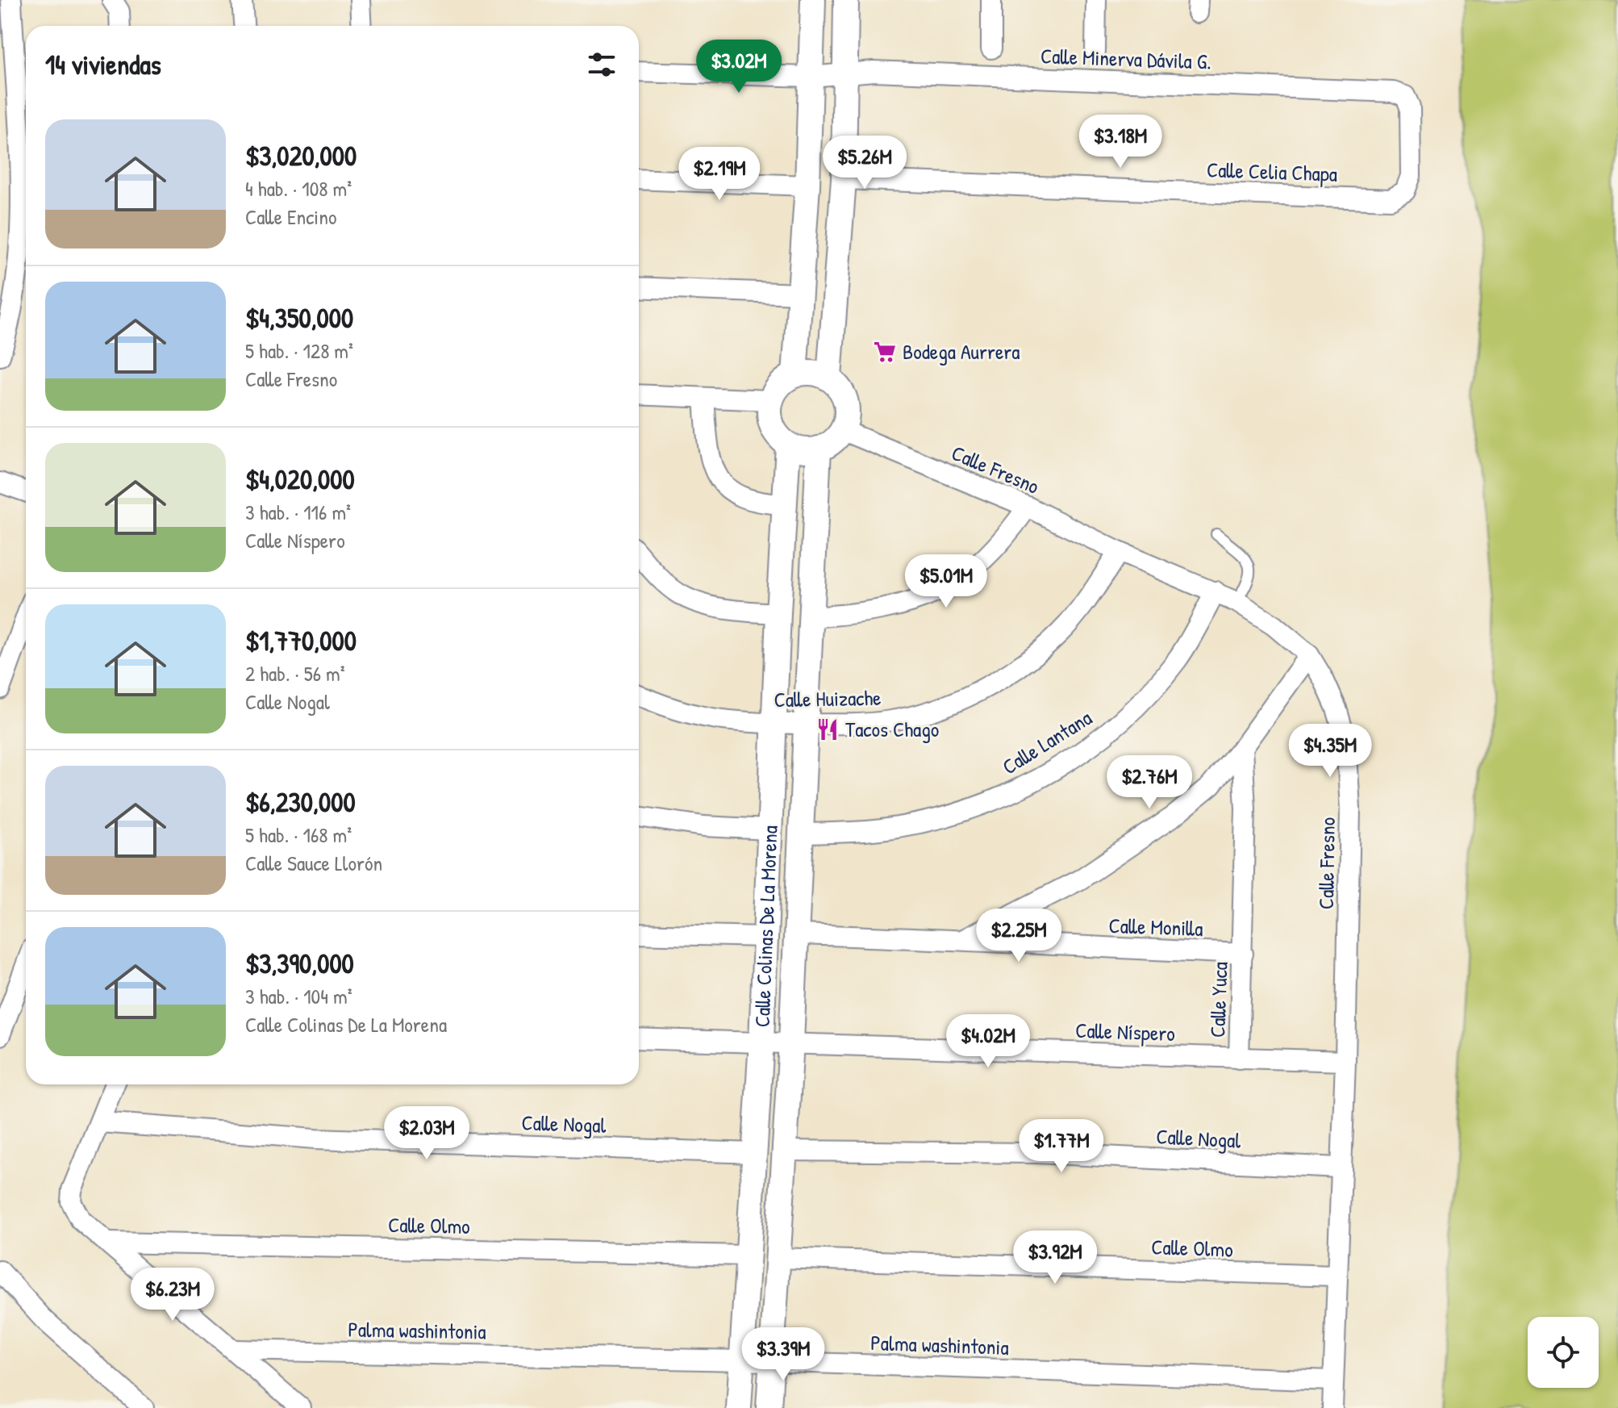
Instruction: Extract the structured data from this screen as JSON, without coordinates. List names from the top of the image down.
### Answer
{
  "streets": {
    "street": [
      "Calle Minerva Dávila G.",
      "Calle Celia Chapa",
      "Calle Fresno",
      "Calle Huizache",
      "Calle Lantana",
      "Calle Colinas De La Morena",
      "Calle Monilla",
      "Calle Yuca",
      "Calle Níspero",
      "Calle Nogal",
      "Calle Olmo",
      "Palma washintonia"
    ]
  },
  "crossings": [
    ["Calle Minerva Dávila G.", "Calle Celia Chapa"],
    ["Calle Fresno", "Calle Huizache"],
    ["Calle Fresno", "Calle Lantana"],
    ["Calle Fresno", "Calle Colinas De La Morena"],
    ["Calle Fresno", "Calle Níspero"],
    ["Calle Fresno", "Calle Nogal"],
    ["Calle Fresno", "Calle Olmo"],
    ["Calle Fresno", "Palma washintonia"],
    ["Calle Huizache", "Calle Colinas De La Morena"],
    ["Calle Lantana", "Calle Colinas De La Morena"],
    ["Calle Colinas De La Morena", "Calle Monilla"],
    ["Calle Colinas De La Morena", "Calle Níspero"],
    ["Calle Colinas De La Morena", "Calle Nogal"],
    ["Calle Colinas De La Morena", "Calle Olmo"],
    ["Calle Colinas De La Morena", "Palma washintonia"],
    ["Calle Monilla", "Calle Yuca"],
    ["Calle Yuca", "Calle Níspero"]
  ],
  "places": {
    "supermarket": ["Bodega Aurrera"],
    "restaurant": ["Tacos Chago"]
  },
  "page": {
    "heading": "14 viviendas",
    "price": [
      "$3.02M",
      "$3.18M",
      "$5.26M",
      "$2.19M",
      "$5.01M",
      "$4.35M",
      "$2.76M",
      "$2.25M",
      "$4.02M",
      "$2.03M",
      "$1.77M",
      "$3.92M",
      "$6.23M",
      "$3.39M"
    ],
    "list": [
      {
        "name": "$3,020,000",
        "note": "4 hab. · 108 m² · Calle Encino"
      },
      {
        "name": "$4,350,000",
        "note": "5 hab. · 128 m² · Calle Fresno"
      },
      {
        "name": "$4,020,000",
        "note": "3 hab. · 116 m² · Calle Níspero"
      },
      {
        "name": "$1,770,000",
        "note": "2 hab. · 56 m² · Calle Nogal"
      },
      {
        "name": "$6,230,000",
        "note": "5 hab. · 168 m² · Calle Sauce Llorón"
      },
      {
        "name": "$3,390,000",
        "note": "3 hab. · 104 m² · Calle Colinas De La Morena"
      }
    ]
  }
}
